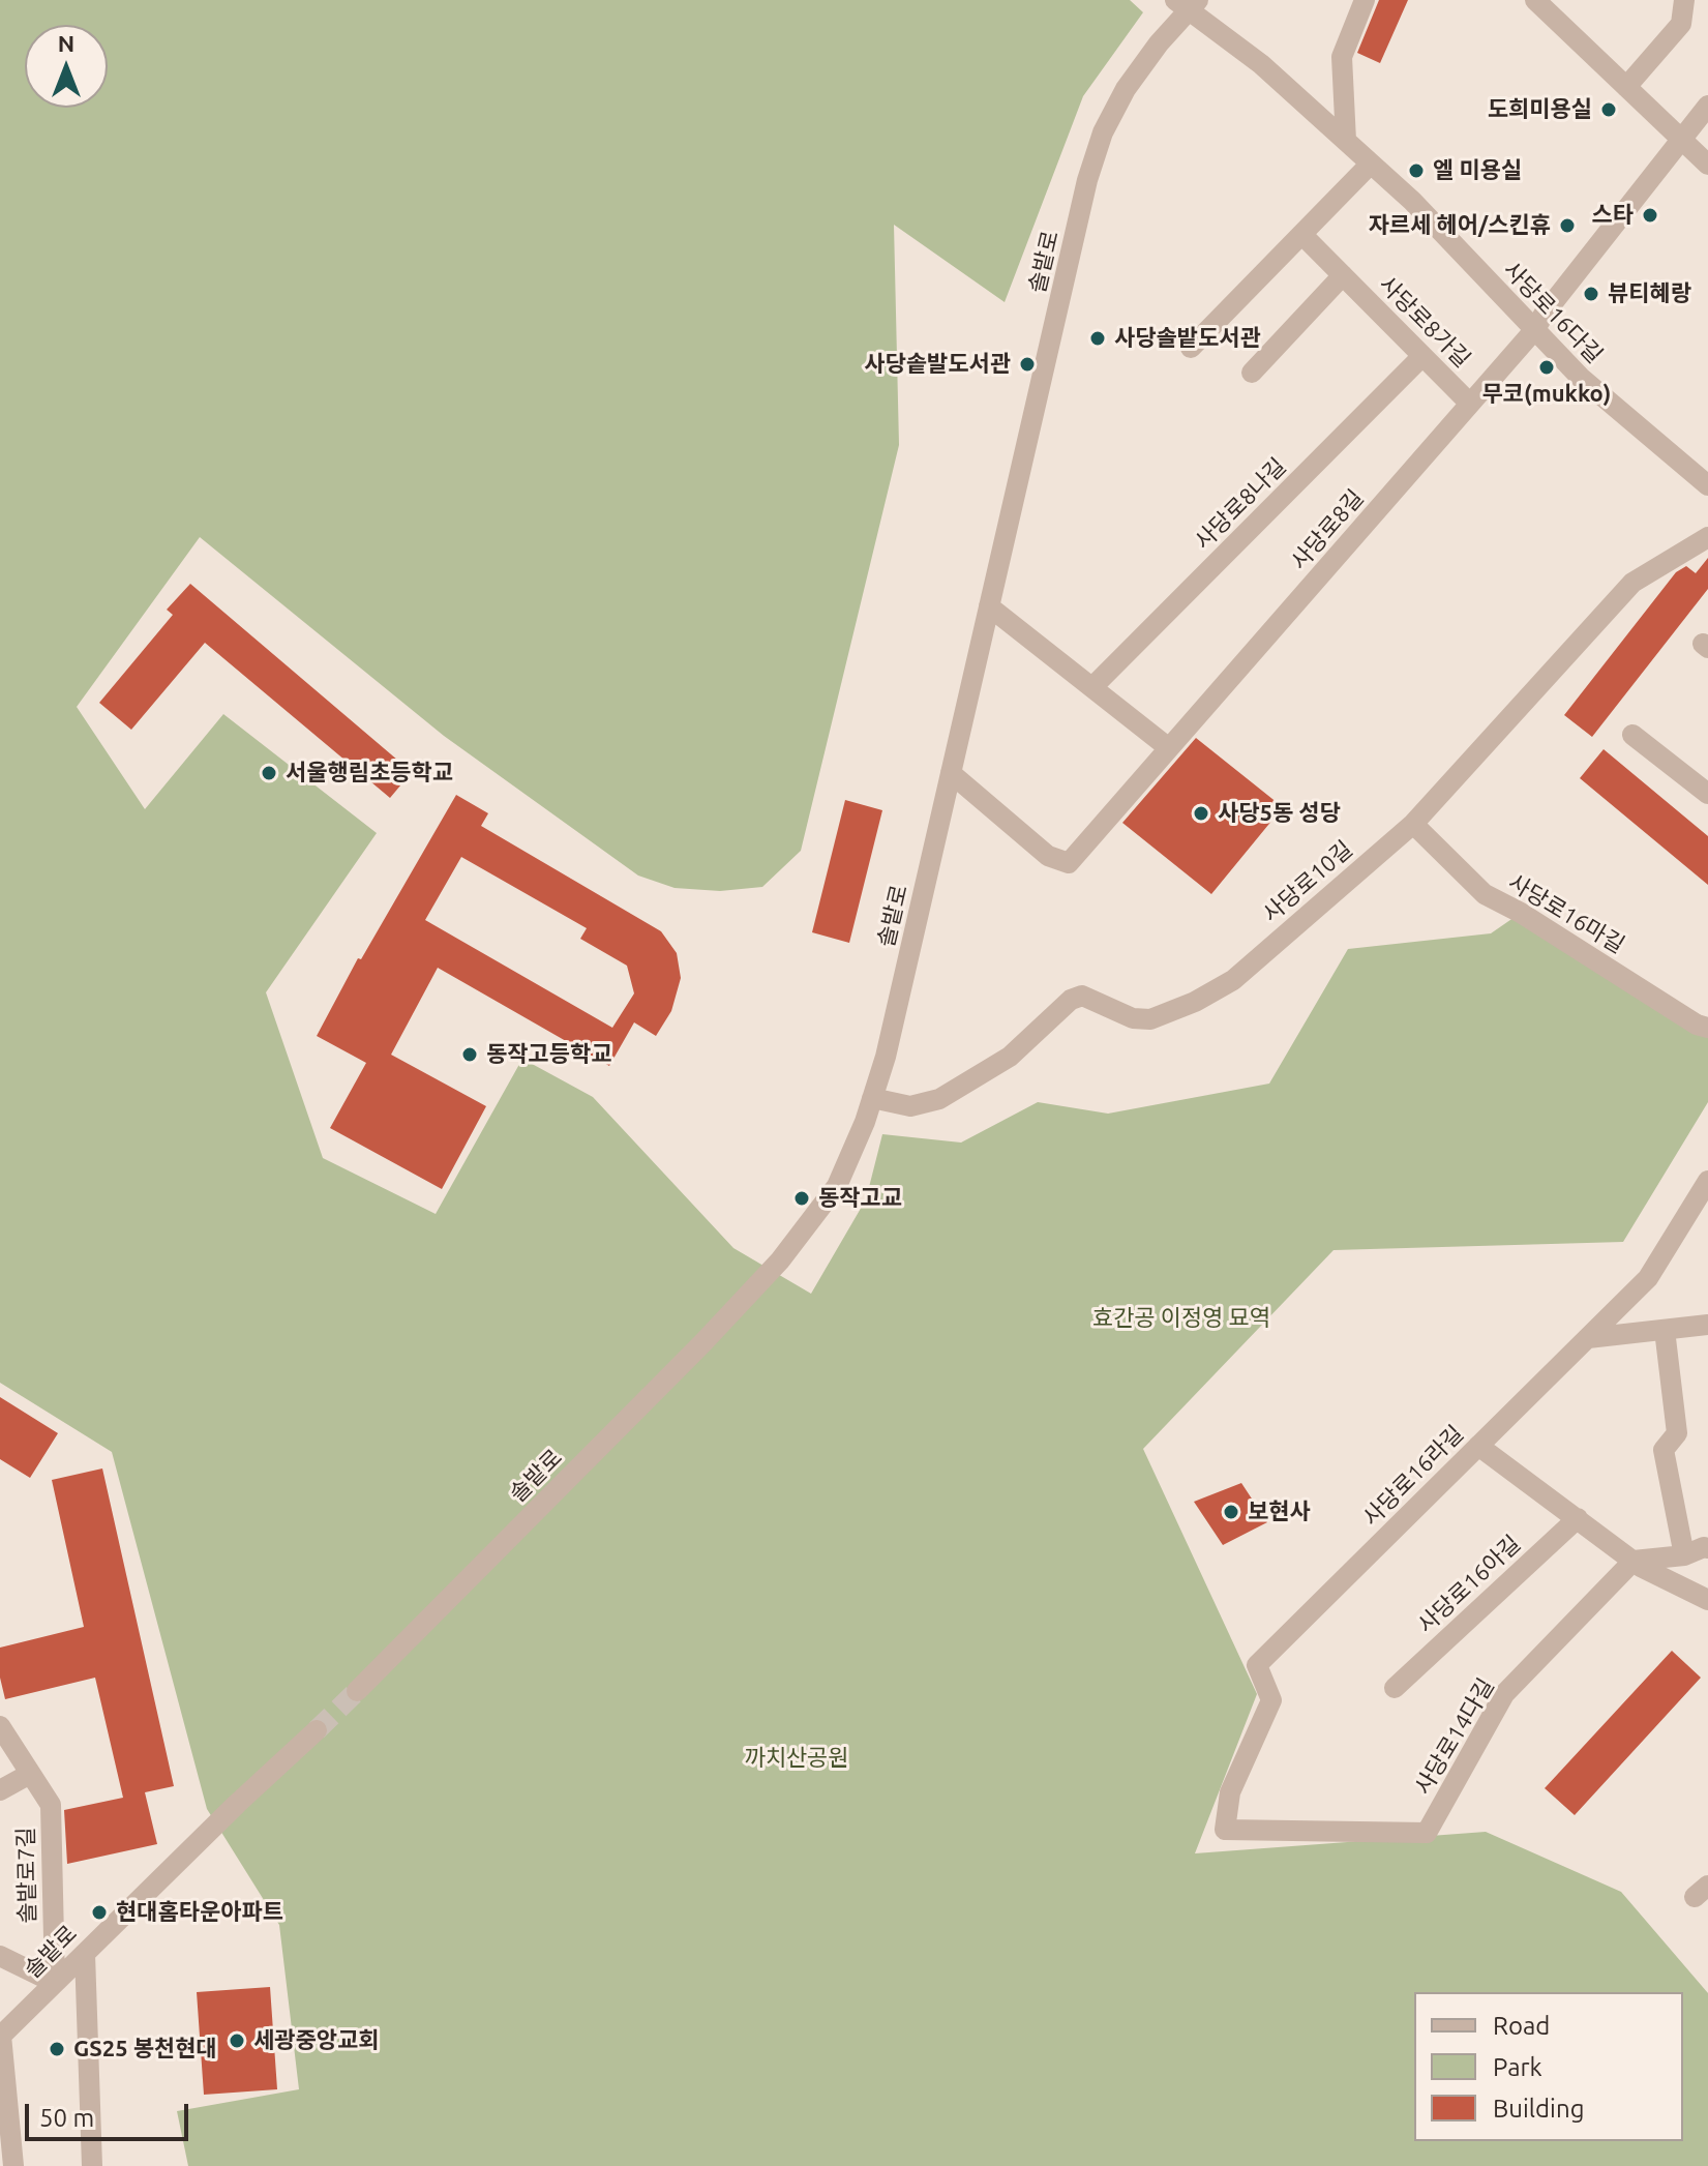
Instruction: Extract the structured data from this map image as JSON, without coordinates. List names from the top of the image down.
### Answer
{
  "streets": {
    "street": [
      "솔밭로",
      "사당로16다길",
      "사당로8가길",
      "사당로8나길",
      "사당로8길",
      "사당로10길",
      "사당로16마길",
      "사당로16라길",
      "사당로16아길",
      "사당로14다길",
      "솔밭로7길"
    ]
  },
  "crossings": [
    ["솔밭로", "사당로16다길"],
    ["솔밭로", "사당로8길"],
    ["솔밭로", "사당로10길"],
    ["솔밭로", "솔밭로7길"],
    ["사당로16다길", "사당로8길"],
    ["사당로8가길", "사당로8나길"],
    ["사당로8가길", "사당로8길"],
    ["사당로10길", "사당로16마길"],
    ["사당로16라길", "사당로14다길"]
  ],
  "parks": ["효간공 이정영 묘역", "까치산공원"],
  "places": [
    "도희미용실",
    "엘 미용실",
    "스타",
    "자르세 헤어/스킨휴",
    "뷰티혜랑",
    "사당솔밭도서관",
    "사당솥발도서관",
    "무코(mukko)",
    "서울행림초등학교",
    "사당5동 성당",
    "동작고등학교",
    "동작고교",
    "보현사",
    "현대홈타운아파트",
    "세광중앙교회",
    "GS25 봉천현대"
  ],
  "legend": ["Road", "Park", "Building"],
  "scale_bar": "50 m",
  "north": "top"
}
